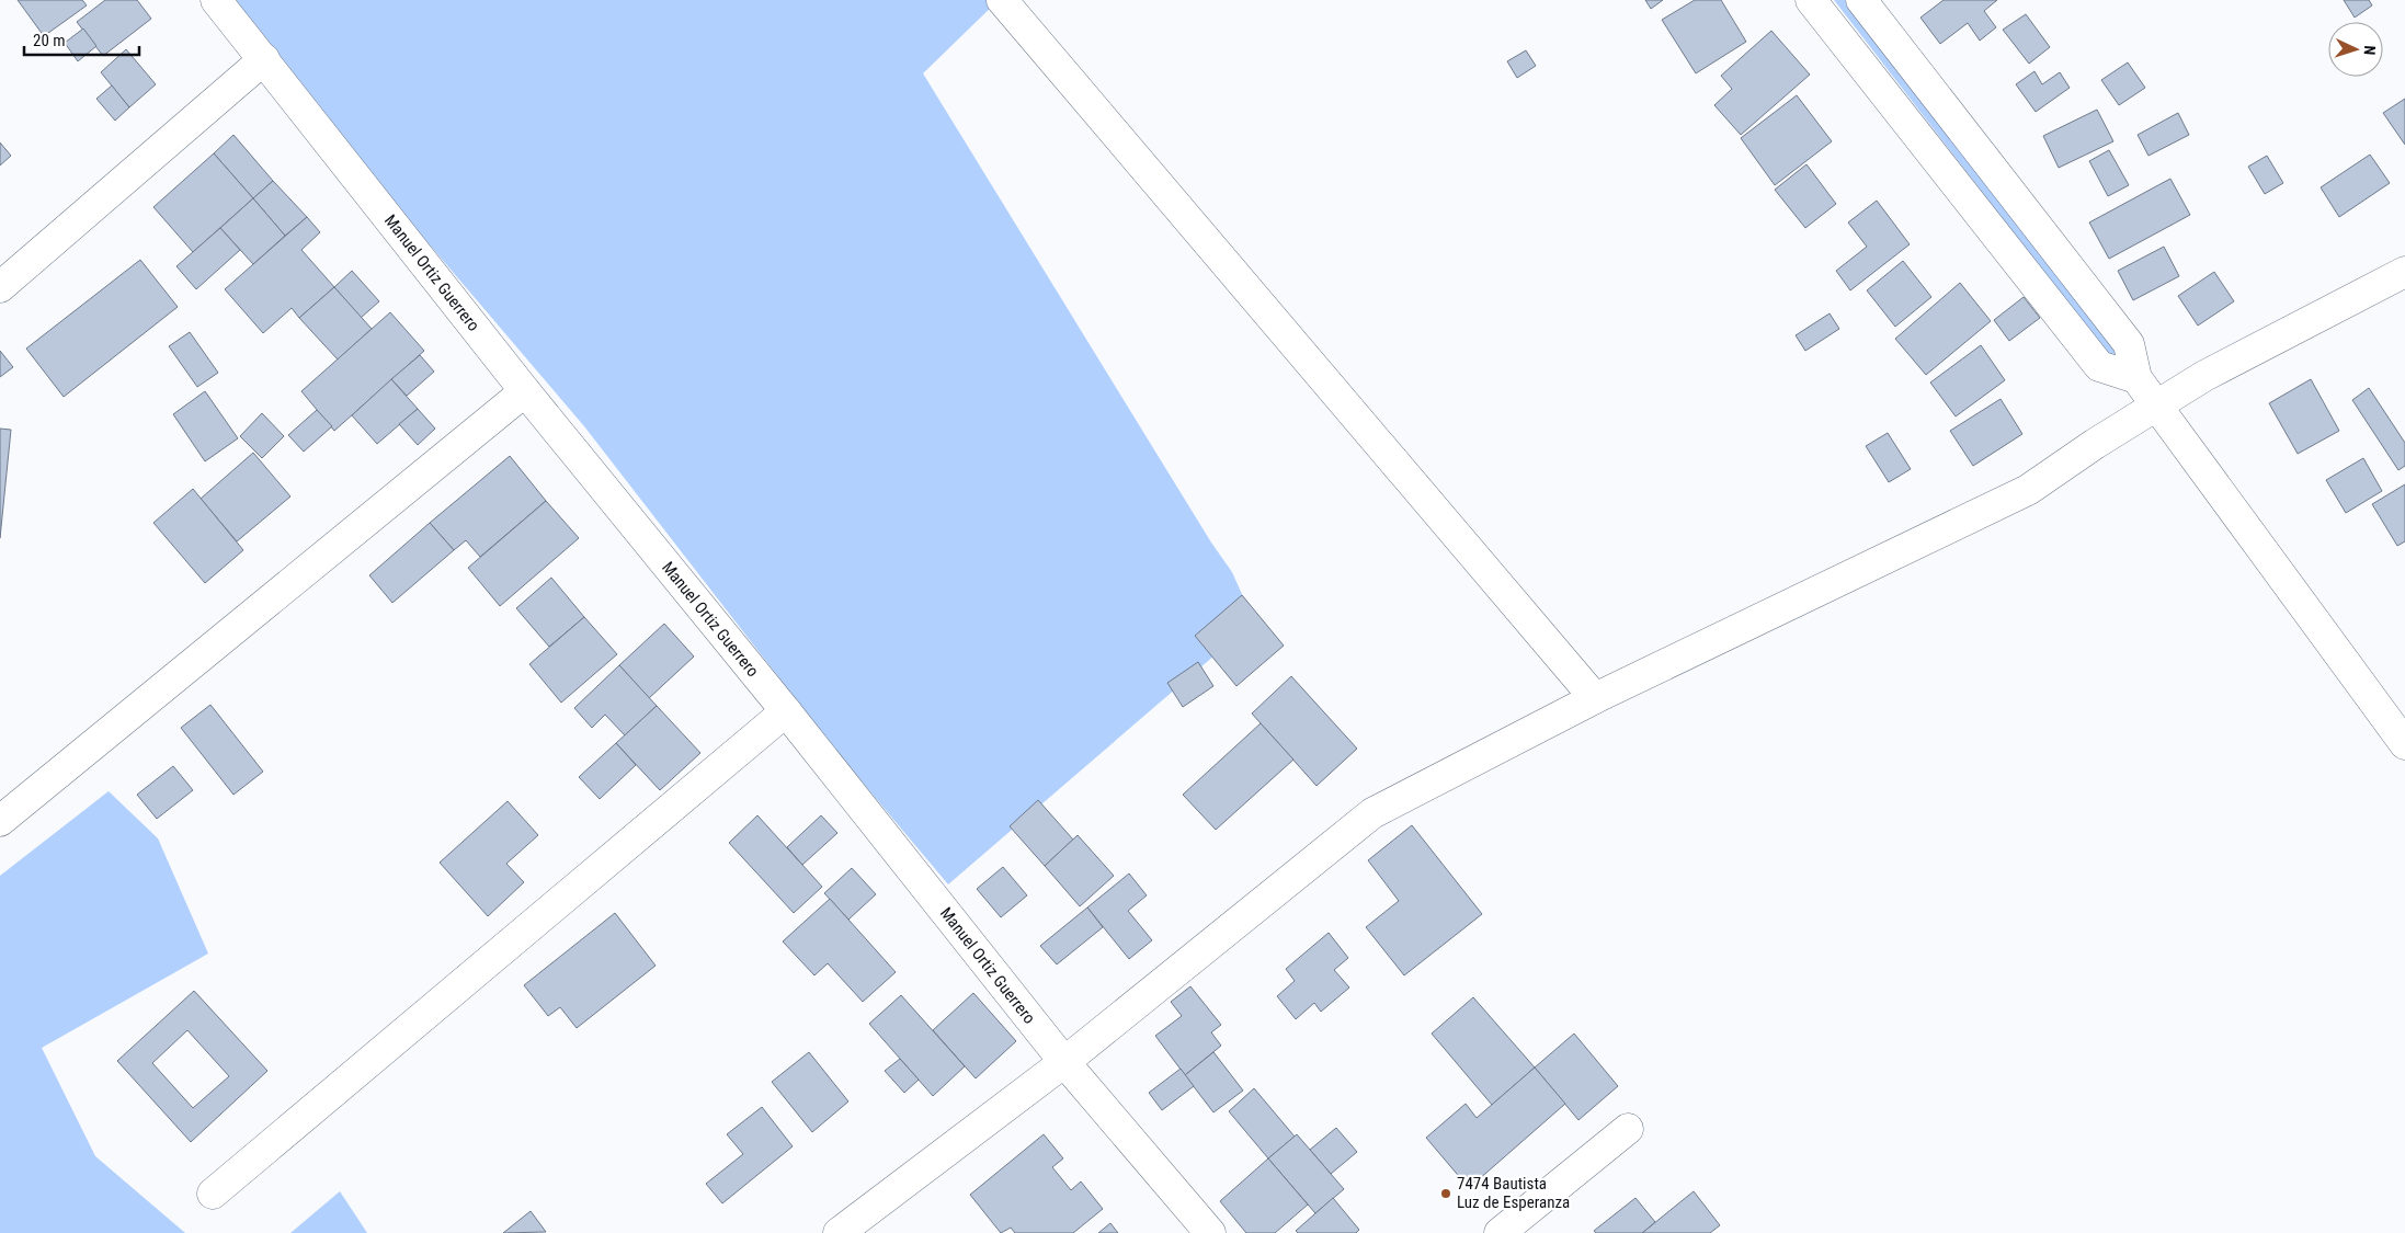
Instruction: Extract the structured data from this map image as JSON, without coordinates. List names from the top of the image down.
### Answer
{
  "streets": {
    "street": ["Manuel Ortiz Guerrero"]
  },
  "places": ["7474 Bautista Luz de Esperanza"],
  "scale_bar": "20 m",
  "north": "right"
}
